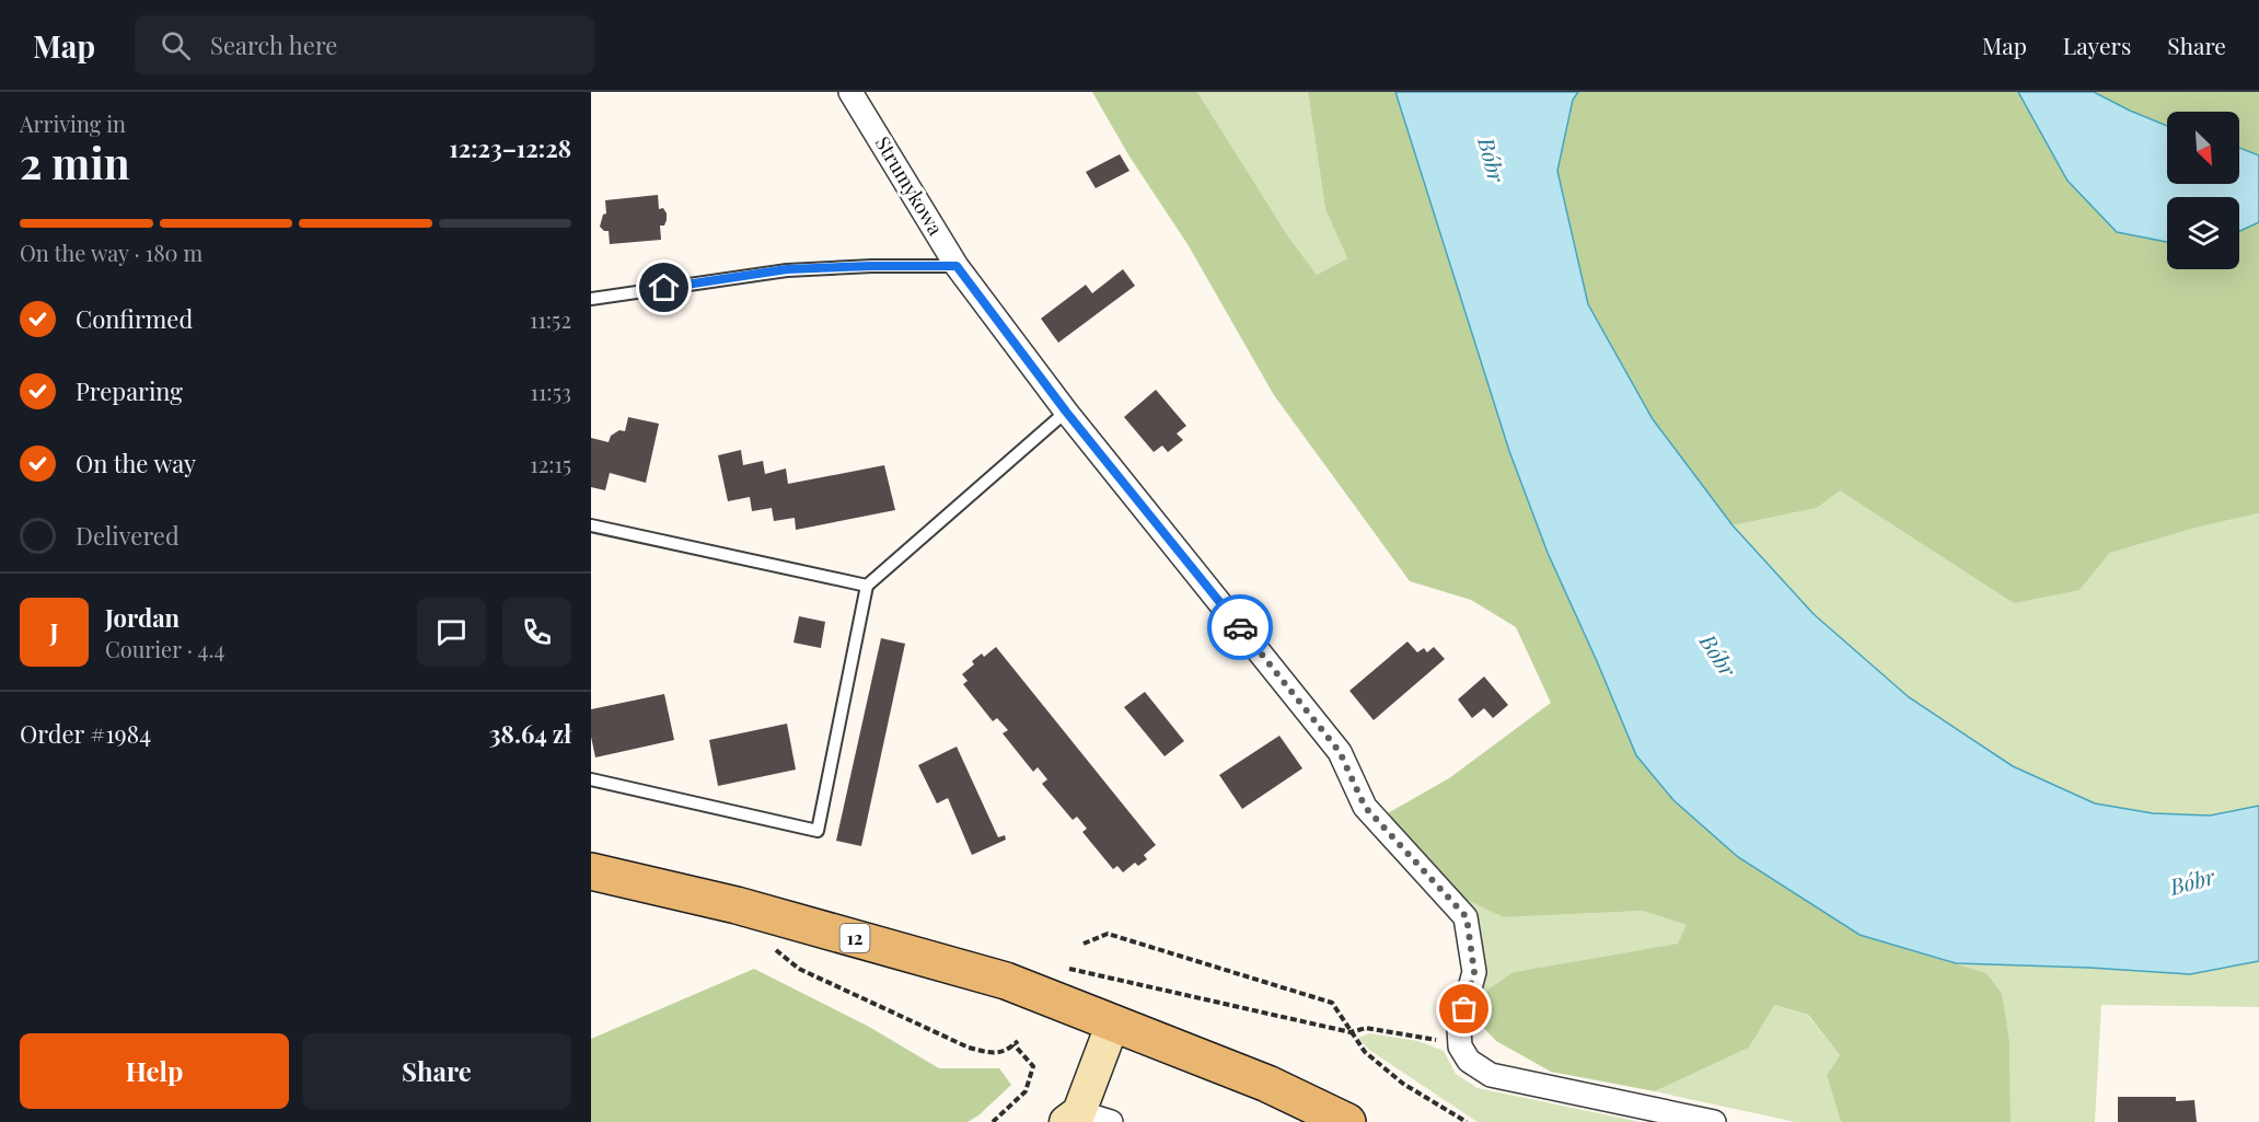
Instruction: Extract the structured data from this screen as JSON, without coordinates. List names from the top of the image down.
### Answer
{
  "streets": {
    "main road": ["12"],
    "street": ["Strumykowa"]
  },
  "water": ["Bóbr"],
  "north": "bottom right",
  "page": {
    "header": "Map",
    "search": "Search here",
    "nav": ["Map", "Layers", "Share"],
    "heading": ["2 min", "Arriving in", "12:23–12:28"],
    "panel": [
      "Jordan",
      "Courier · 4.4",
      "Order #1984",
      "38.64 zł"
    ],
    "bar": "On the way · 180 m",
    "list": [
      ["Confirmed", "11:52"],
      ["Preparing", "11:53"],
      ["On the way", "12:15"],
      "Delivered"
    ],
    "round": "J",
    "buttons": ["Help", "Share"]
  }
}
